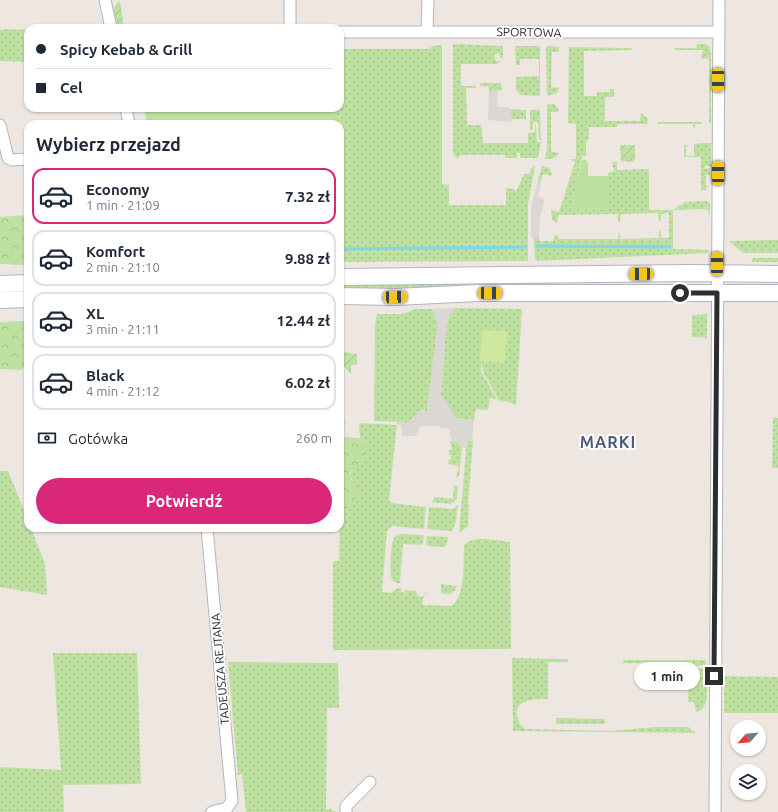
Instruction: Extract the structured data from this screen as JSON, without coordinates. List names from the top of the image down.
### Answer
{
  "streets": {
    "street": ["SPORTOWA", "TADEUSZA REJTANA"]
  },
  "districts": ["MARKI"],
  "north": "bottom left",
  "page": {
    "banner": ["Spicy Kebab & Grill", "Cel"],
    "heading": "Wybierz przejazd",
    "list": [
      {
        "name": "Economy",
        "note": "1 min · 21:09",
        "value": "7.32 zł"
      },
      {
        "name": "Komfort",
        "note": "2 min · 21:10",
        "value": "9.88 zł"
      },
      {
        "name": "XL",
        "note": "3 min · 21:11",
        "value": "12.44 zł"
      },
      {
        "name": "Black",
        "note": "4 min · 21:12",
        "value": "6.02 zł"
      }
    ],
    "pay": ["Gotówka", "260 m"],
    "buttons": "Potwierdź",
    "bubble": "1 min"
  }
}
